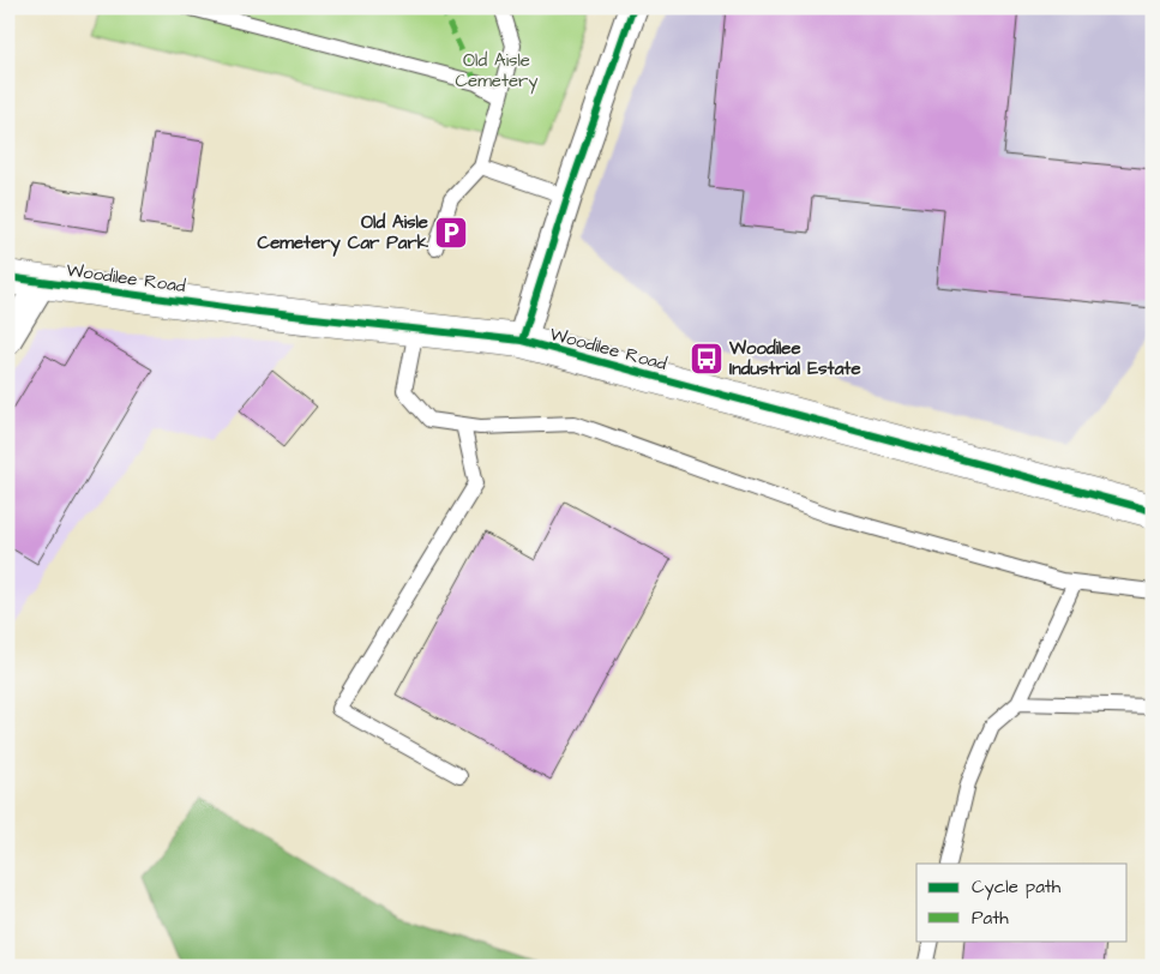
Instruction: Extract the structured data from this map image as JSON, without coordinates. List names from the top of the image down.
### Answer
{
  "streets": {
    "street": ["Woodilee Road"]
  },
  "parks": ["Old Aisle Cemetery"],
  "places": {
    "parking": ["Old Aisle Cemetery Car Park"],
    "bus stop": ["Woodilee Industrial Estate"]
  },
  "legend": ["Cycle path", "Path"]
}
